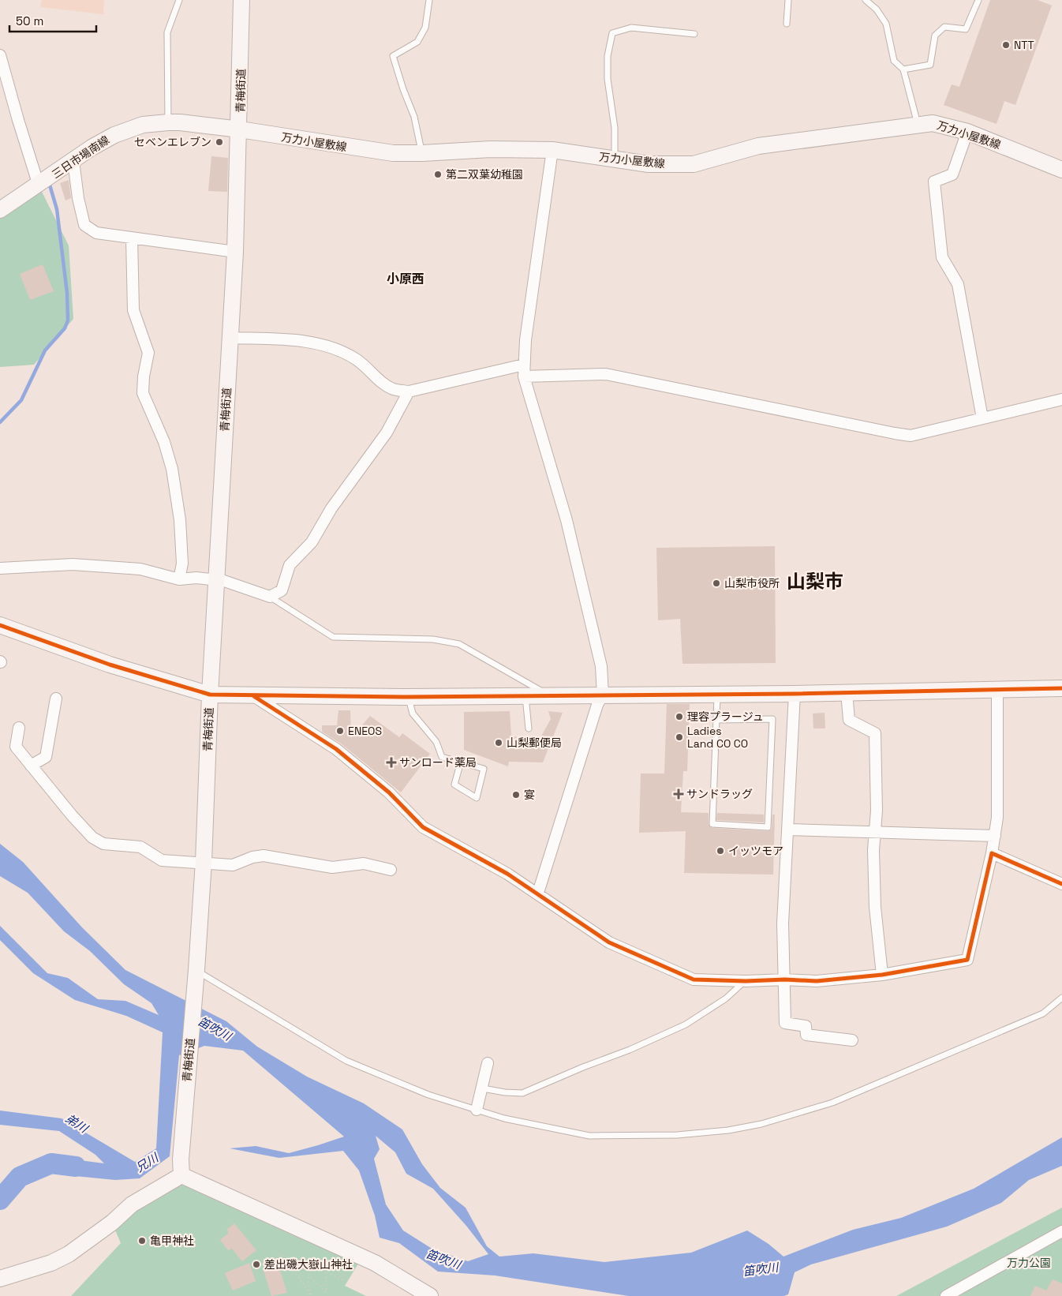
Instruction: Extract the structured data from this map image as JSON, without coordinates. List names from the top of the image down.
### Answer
{
  "streets": {
    "main road": ["青梅街道", "万力小屋敷線", "三日市場南線"]
  },
  "crossings": [
    ["青梅街道", "万力小屋敷線"],
    ["青梅街道", "三日市場南線"],
    ["万力小屋敷線", "三日市場南線"]
  ],
  "districts": ["小原西", "山梨市"],
  "water": ["笛吹川", "弟川", "兄川"],
  "parks": ["万力公園"],
  "places": {
    "other": [
      "NTT",
      "セベンエレブン",
      "第二双葉幼稚園",
      "山梨市役所",
      "理容プラージュ",
      "ENEOS",
      "Ladies Land CO CO",
      "山梨郵便局",
      "宴",
      "イッツモア",
      "亀甲神社",
      "差出磯大嶽山神社"
    ],
    "health": ["サンロード薬局", "サンドラッグ"]
  },
  "scale_bar": "50 m"
}
